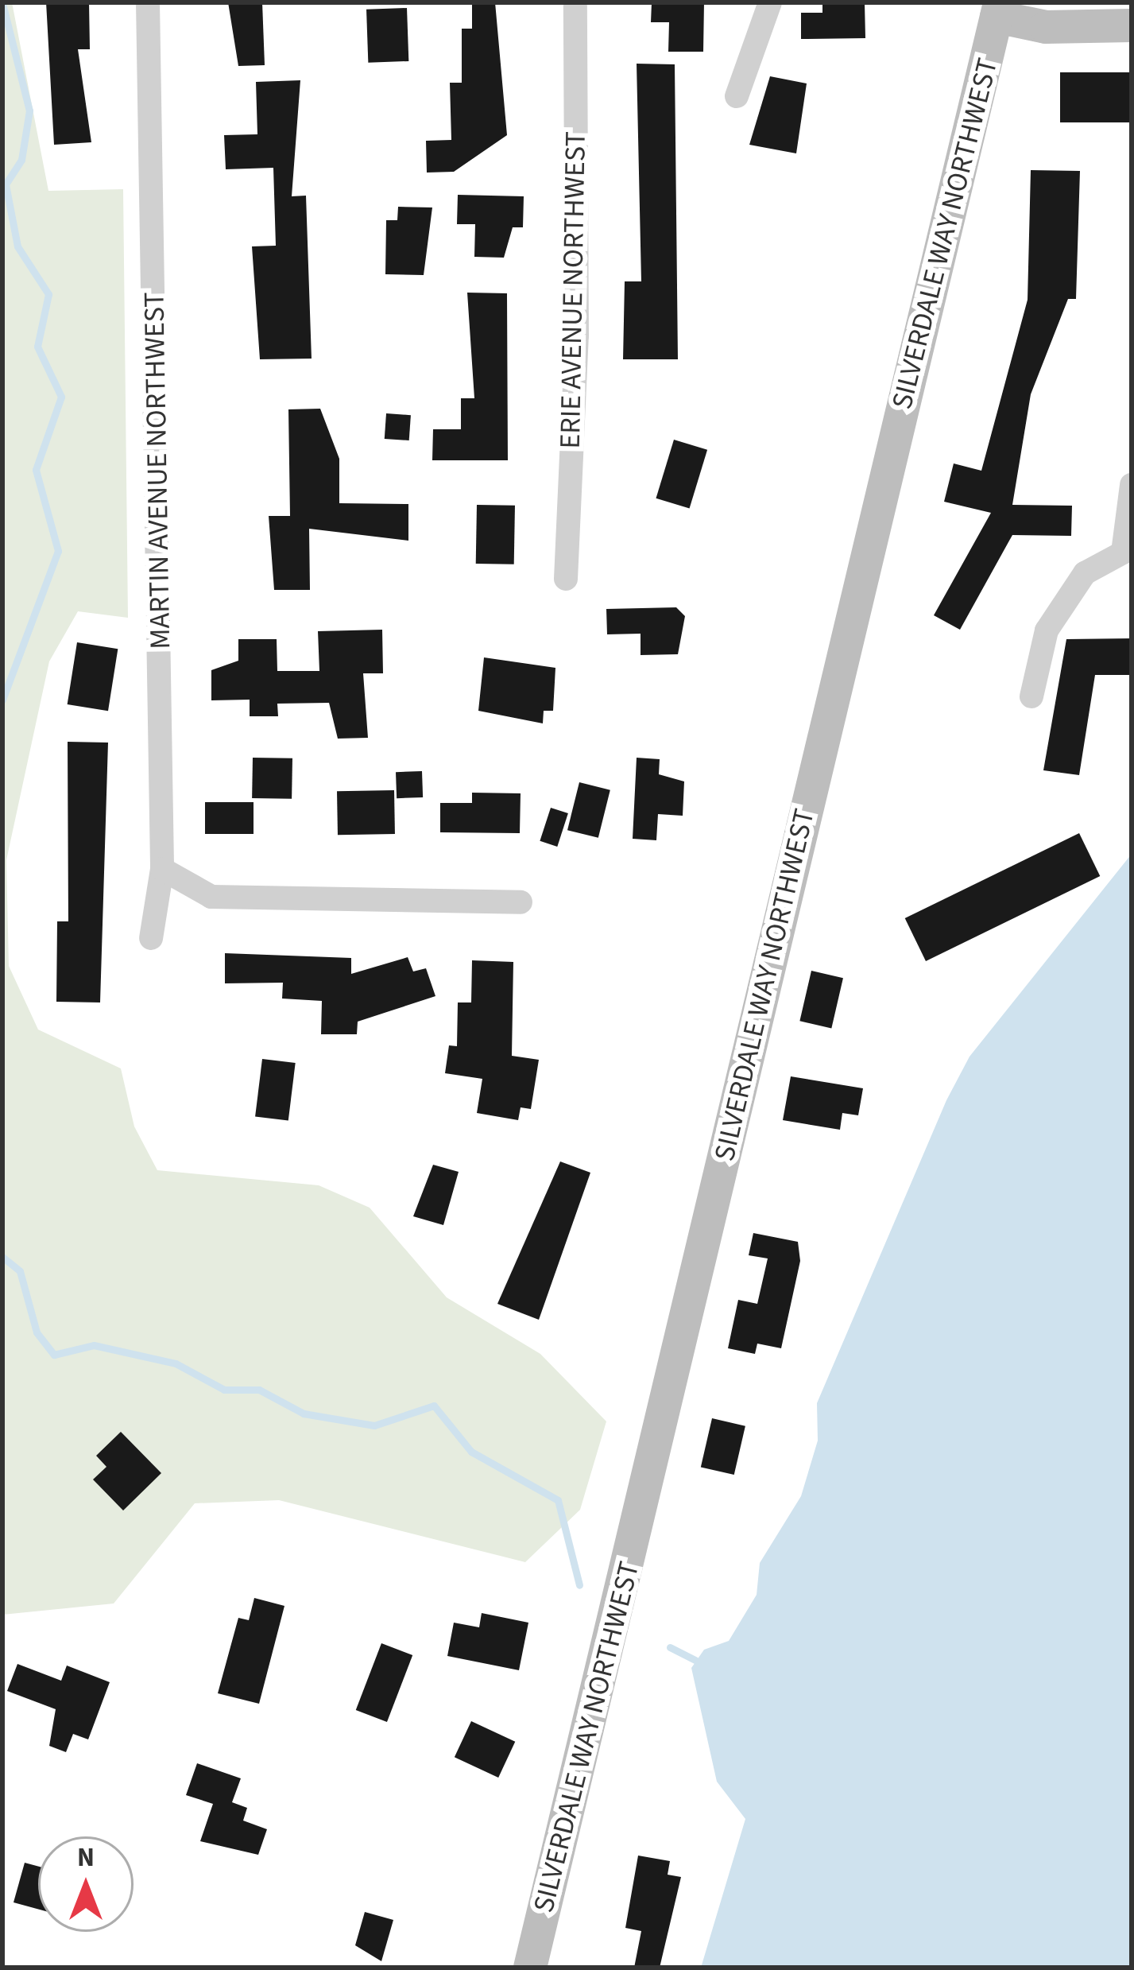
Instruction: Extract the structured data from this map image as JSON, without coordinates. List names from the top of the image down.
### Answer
{
  "streets": {
    "main road": ["SILVERDALE WAY NORTHWEST"],
    "street": ["ERIE AVENUE NORTHWEST", "MARTIN AVENUE NORTHWEST"]
  },
  "north": "top"
}
